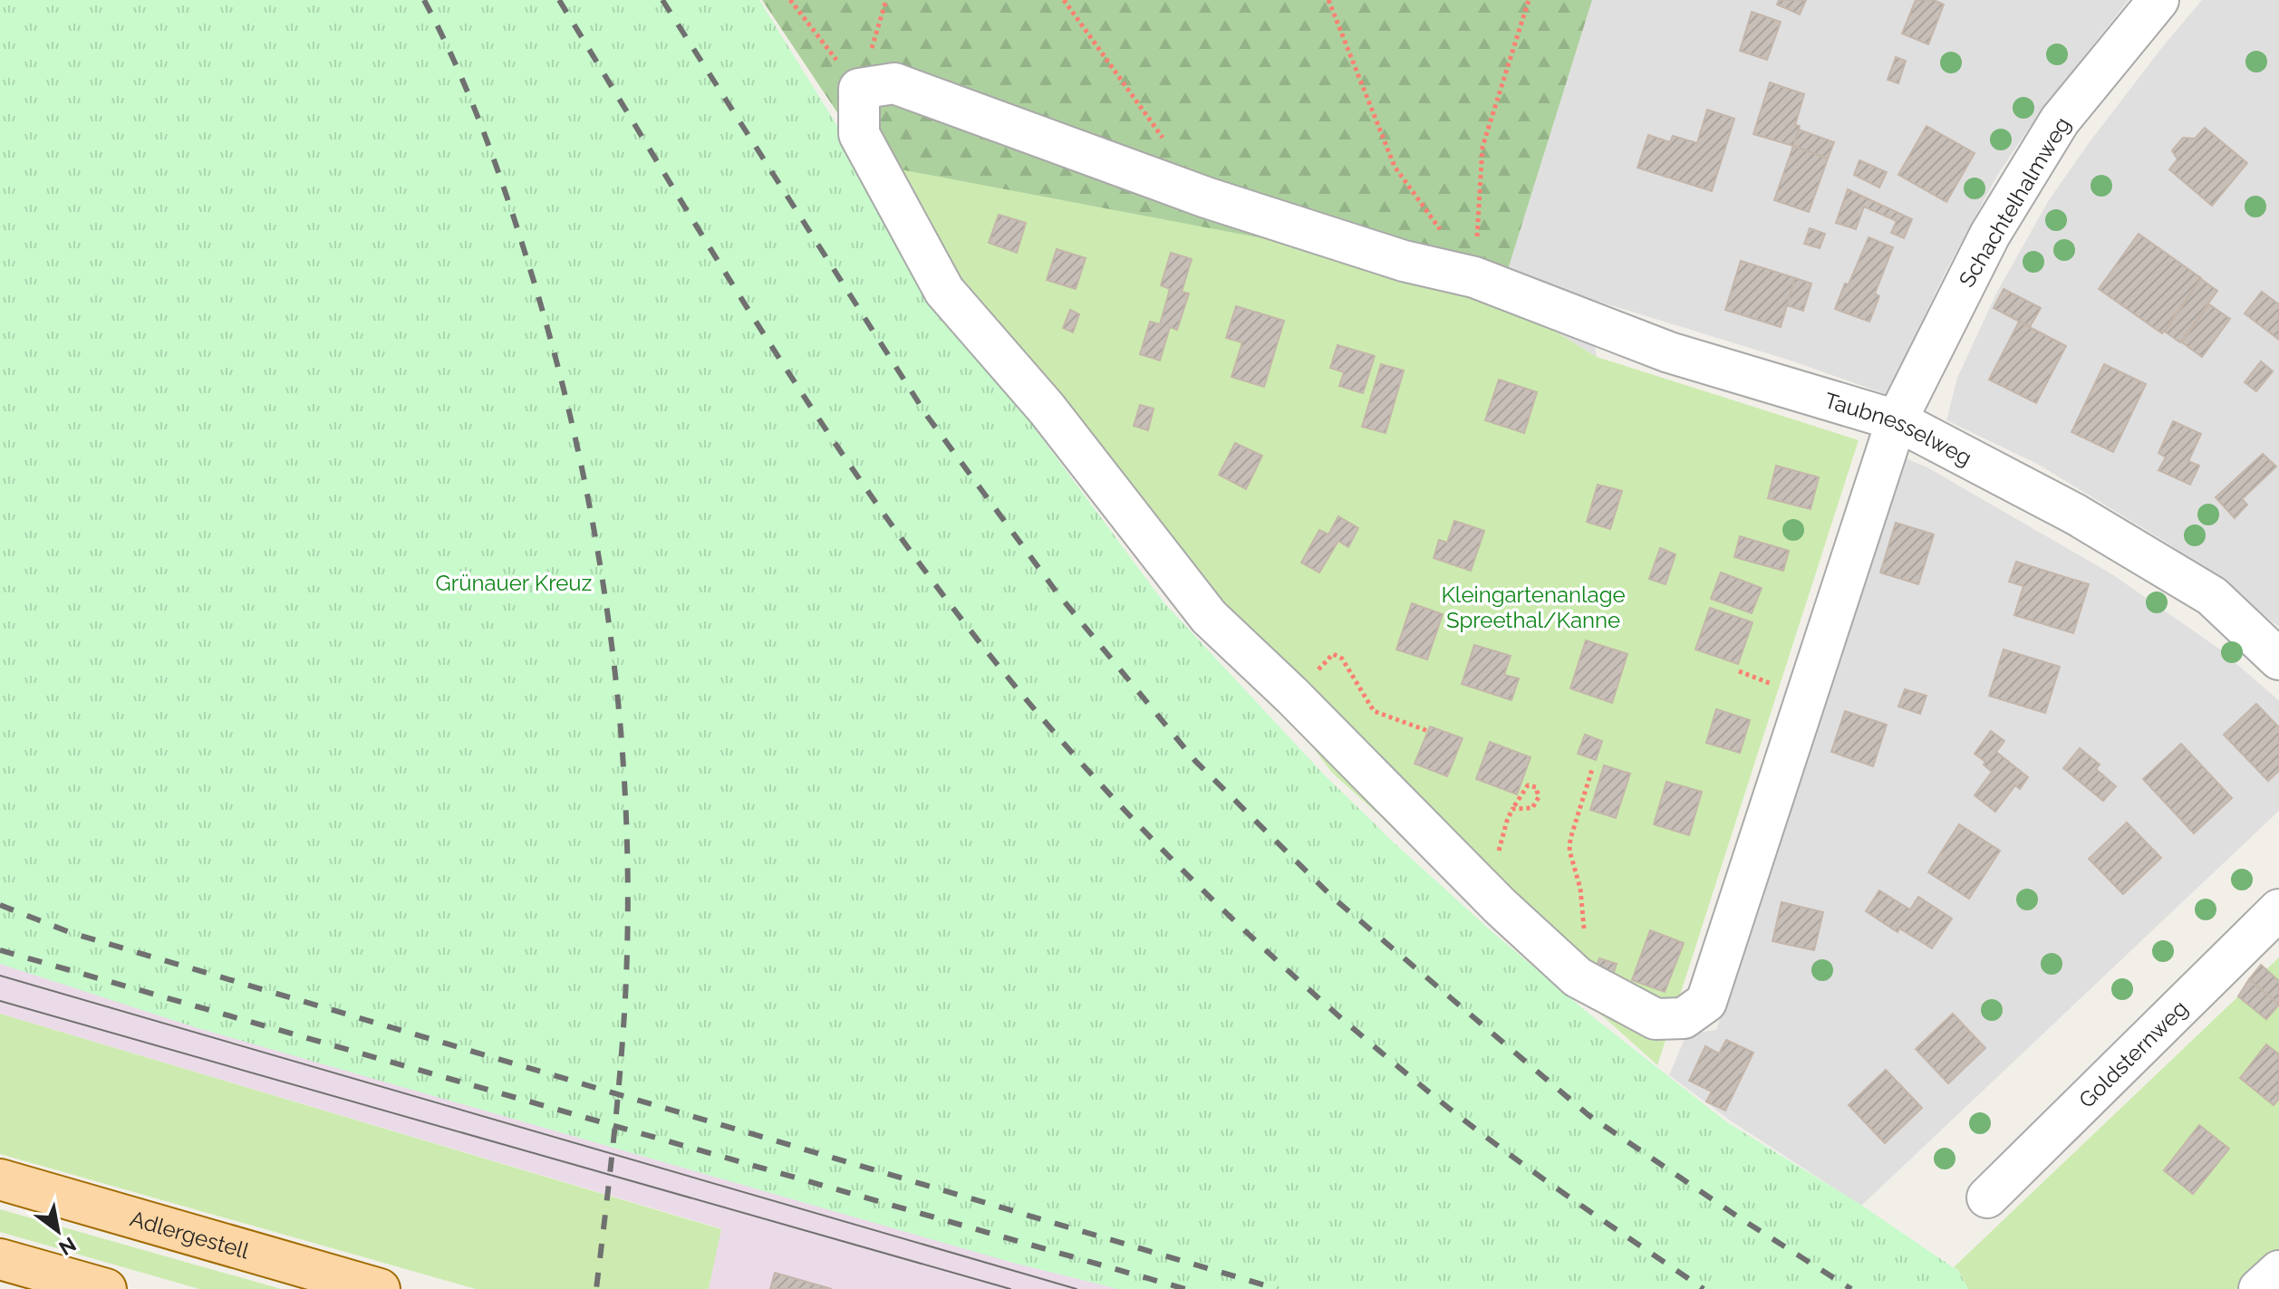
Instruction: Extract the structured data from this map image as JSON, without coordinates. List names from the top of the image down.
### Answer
{
  "streets": {
    "main road": ["Adlergestell"],
    "street": ["Schachtelhalmweg", "Taubnesselweg", "Goldsternweg"]
  },
  "crossings": [
    ["Schachtelhalmweg", "Taubnesselweg"]
  ],
  "parks": ["Grünauer Kreuz", "Kleingartenanlage Spreethal/Kanne"],
  "north": "bottom right"
}
